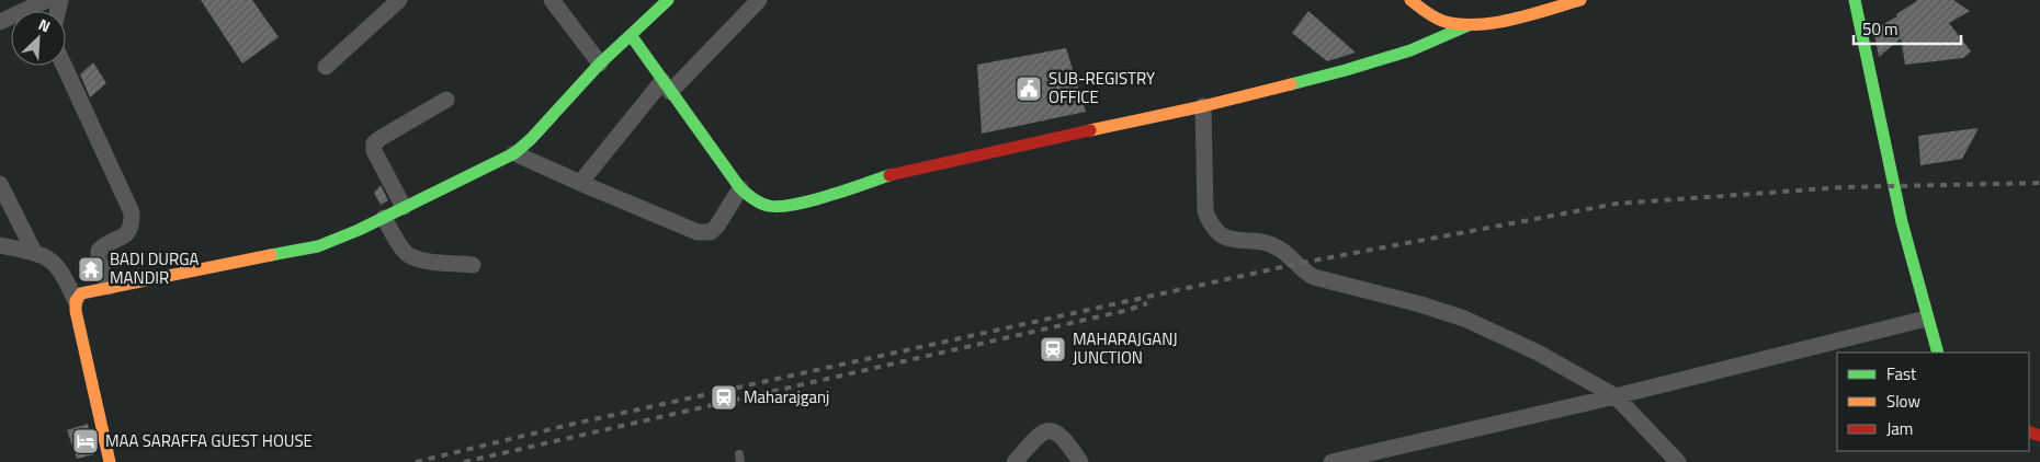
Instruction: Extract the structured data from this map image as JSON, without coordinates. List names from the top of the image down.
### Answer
{
  "places": {
    "public building": ["SUB-REGISTRY OFFICE"],
    "temple": ["BADI DURGA MANDIR"],
    "station": ["MAHARAJGANJ JUNCTION", "Maharajganj"],
    "hotel": ["MAA SARAFFA GUEST HOUSE"]
  },
  "legend": ["Fast", "Slow", "Jam"],
  "scale_bar": "50 m",
  "north": "top right"
}
